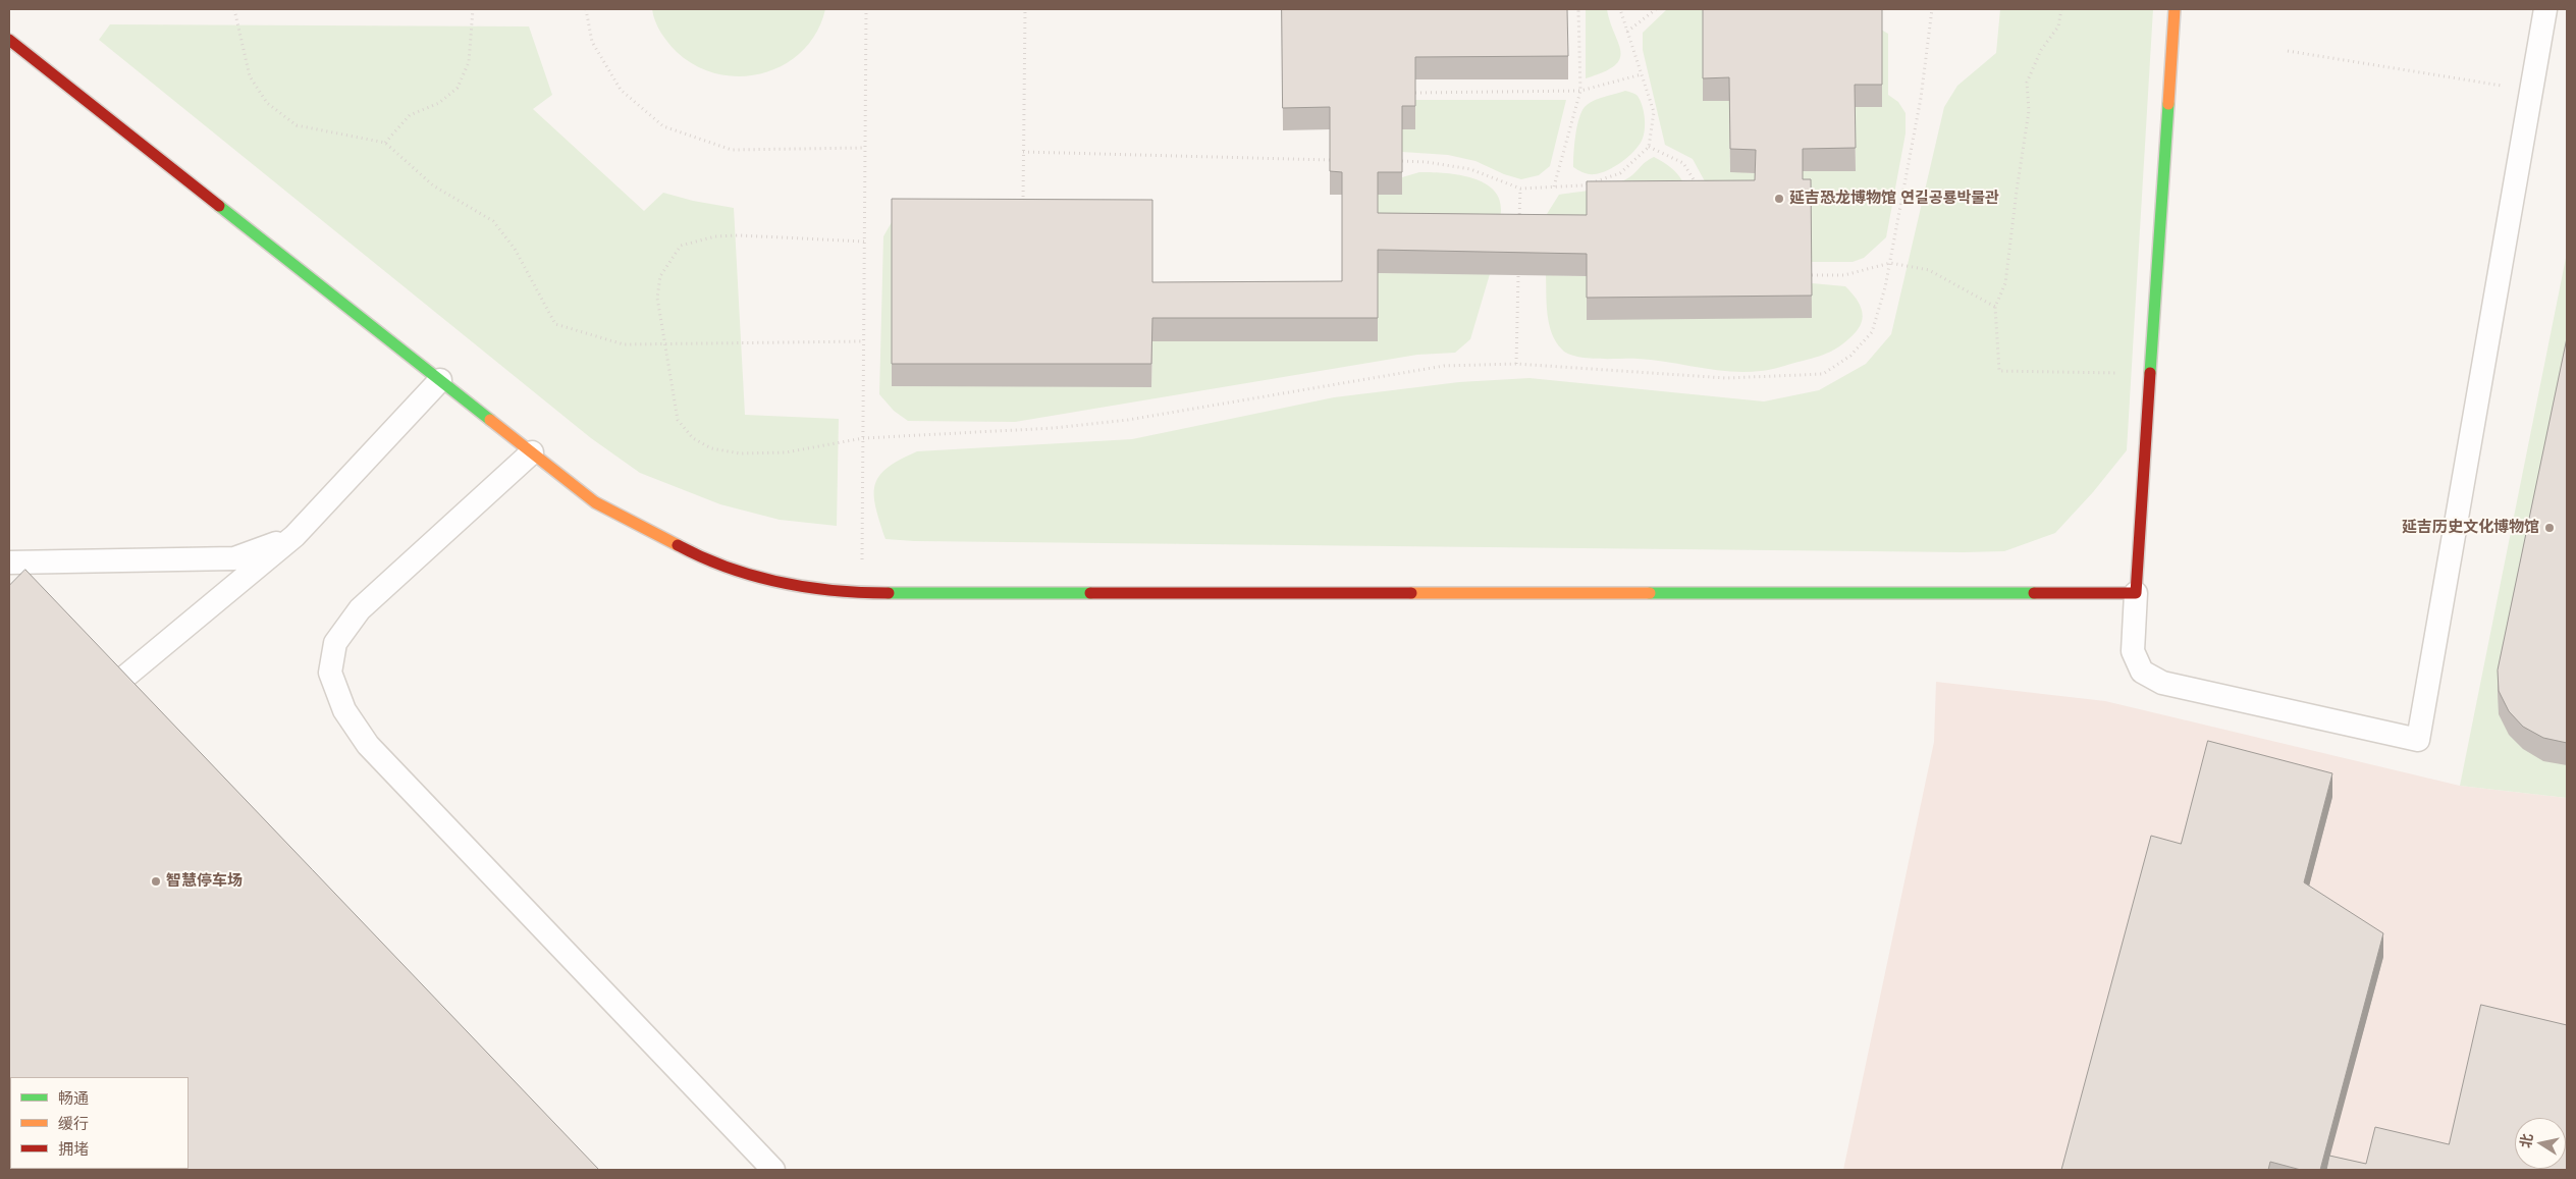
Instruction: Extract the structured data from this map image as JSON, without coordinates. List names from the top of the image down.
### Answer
{
  "places": ["延吉恐龙博物馆 연길공룡박물관", "延吉历史文化博物馆", "智慧停车场"],
  "legend": ["畅通", "缓行", "拥堵"],
  "north": "left"
}
